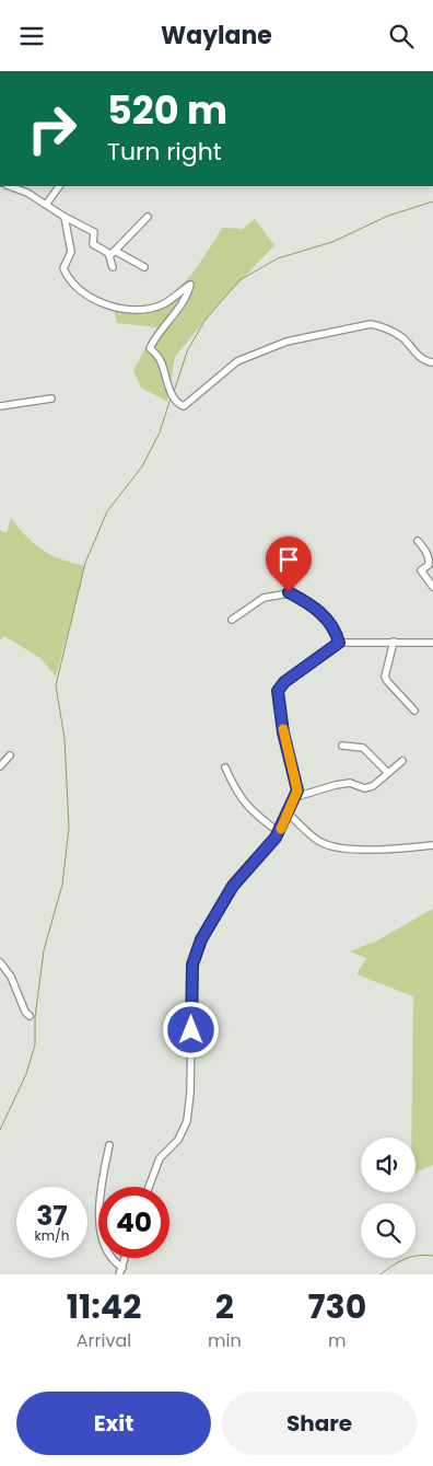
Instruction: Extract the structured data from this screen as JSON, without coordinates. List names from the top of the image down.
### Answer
{
  "page": {
    "header": "Waylane",
    "turn": ["520 m", "Turn right"],
    "speed": "37 km/h",
    "limit": "40",
    "eta": [
      "11:42",
      "Arrival",
      "2",
      "min",
      "730",
      "m"
    ],
    "buttons": ["Exit", "Share"]
  }
}
